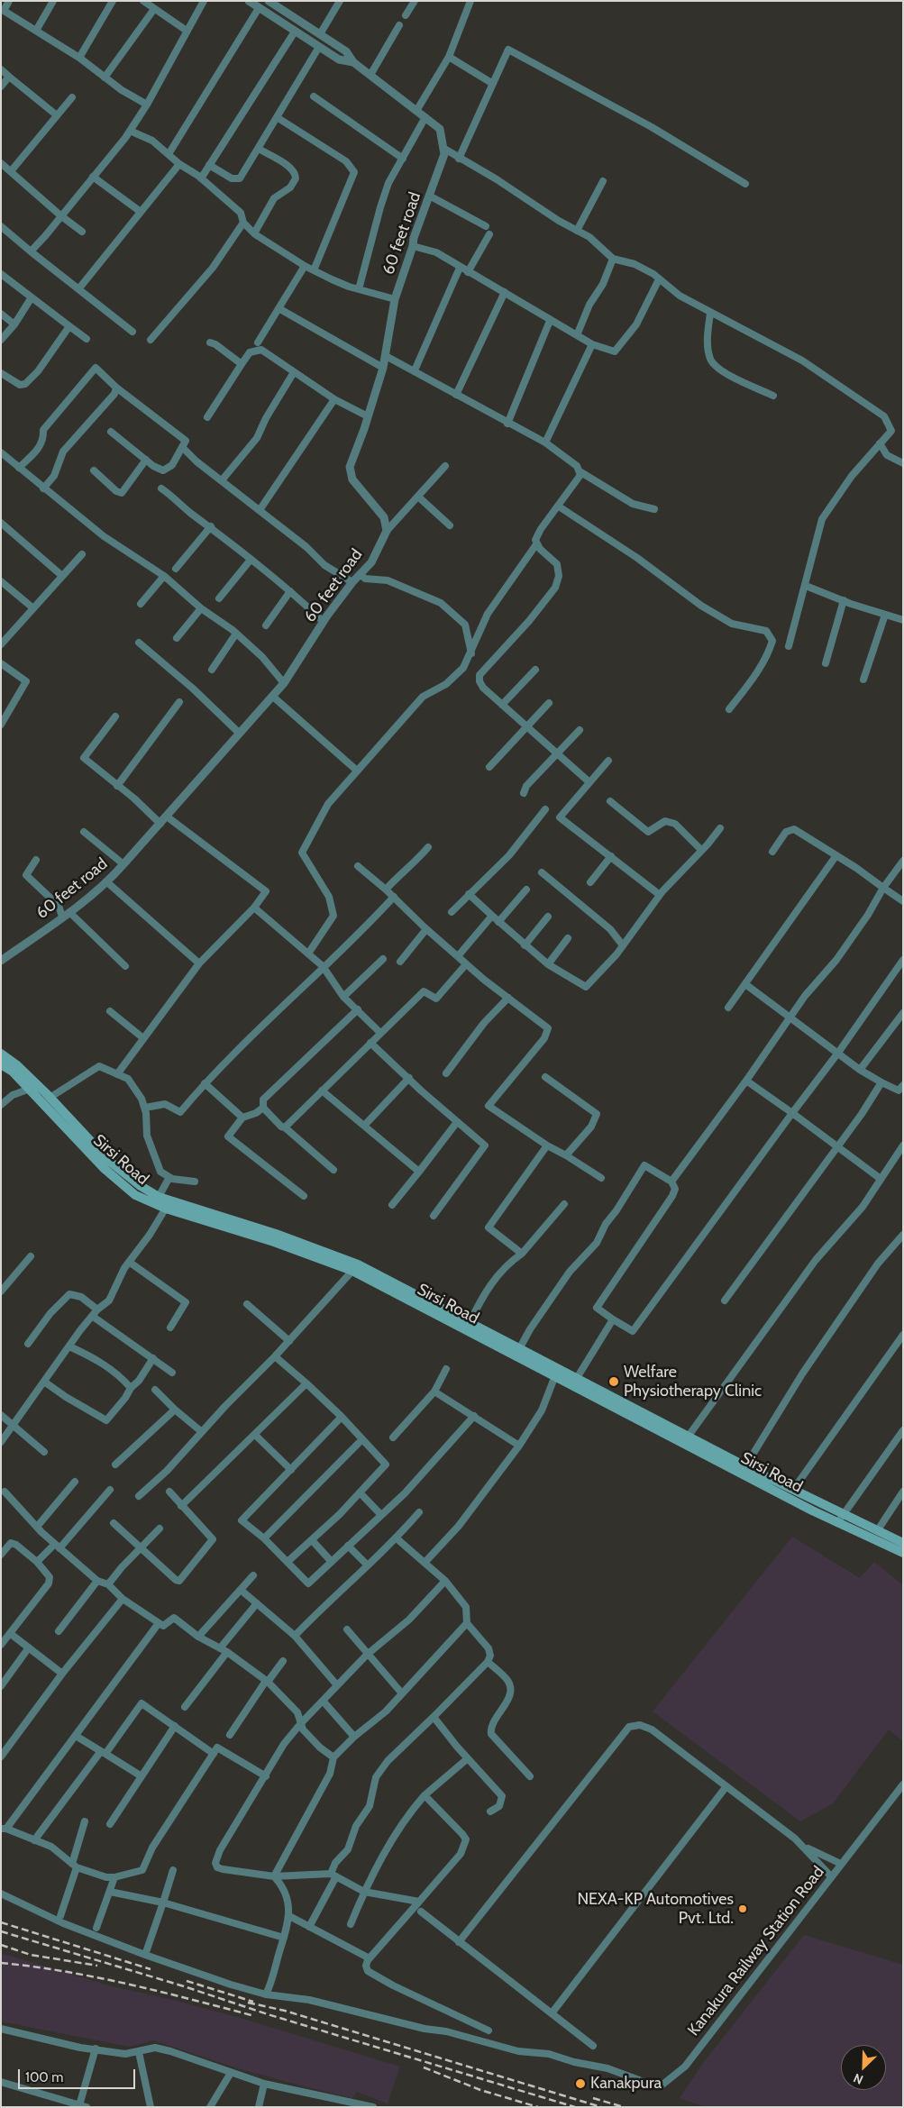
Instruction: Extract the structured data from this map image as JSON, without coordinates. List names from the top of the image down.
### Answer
{
  "streets": {
    "main road": ["Sirsi Road"],
    "street": ["60 feet road", "Kanakura Railway Station Road"]
  },
  "places": ["Welfare Physiotherapy Clinic", "NEXA-KP Automotives Pvt. Ltd.", "Kanakpura"],
  "scale_bar": "100 m",
  "north": "bottom left"
}
